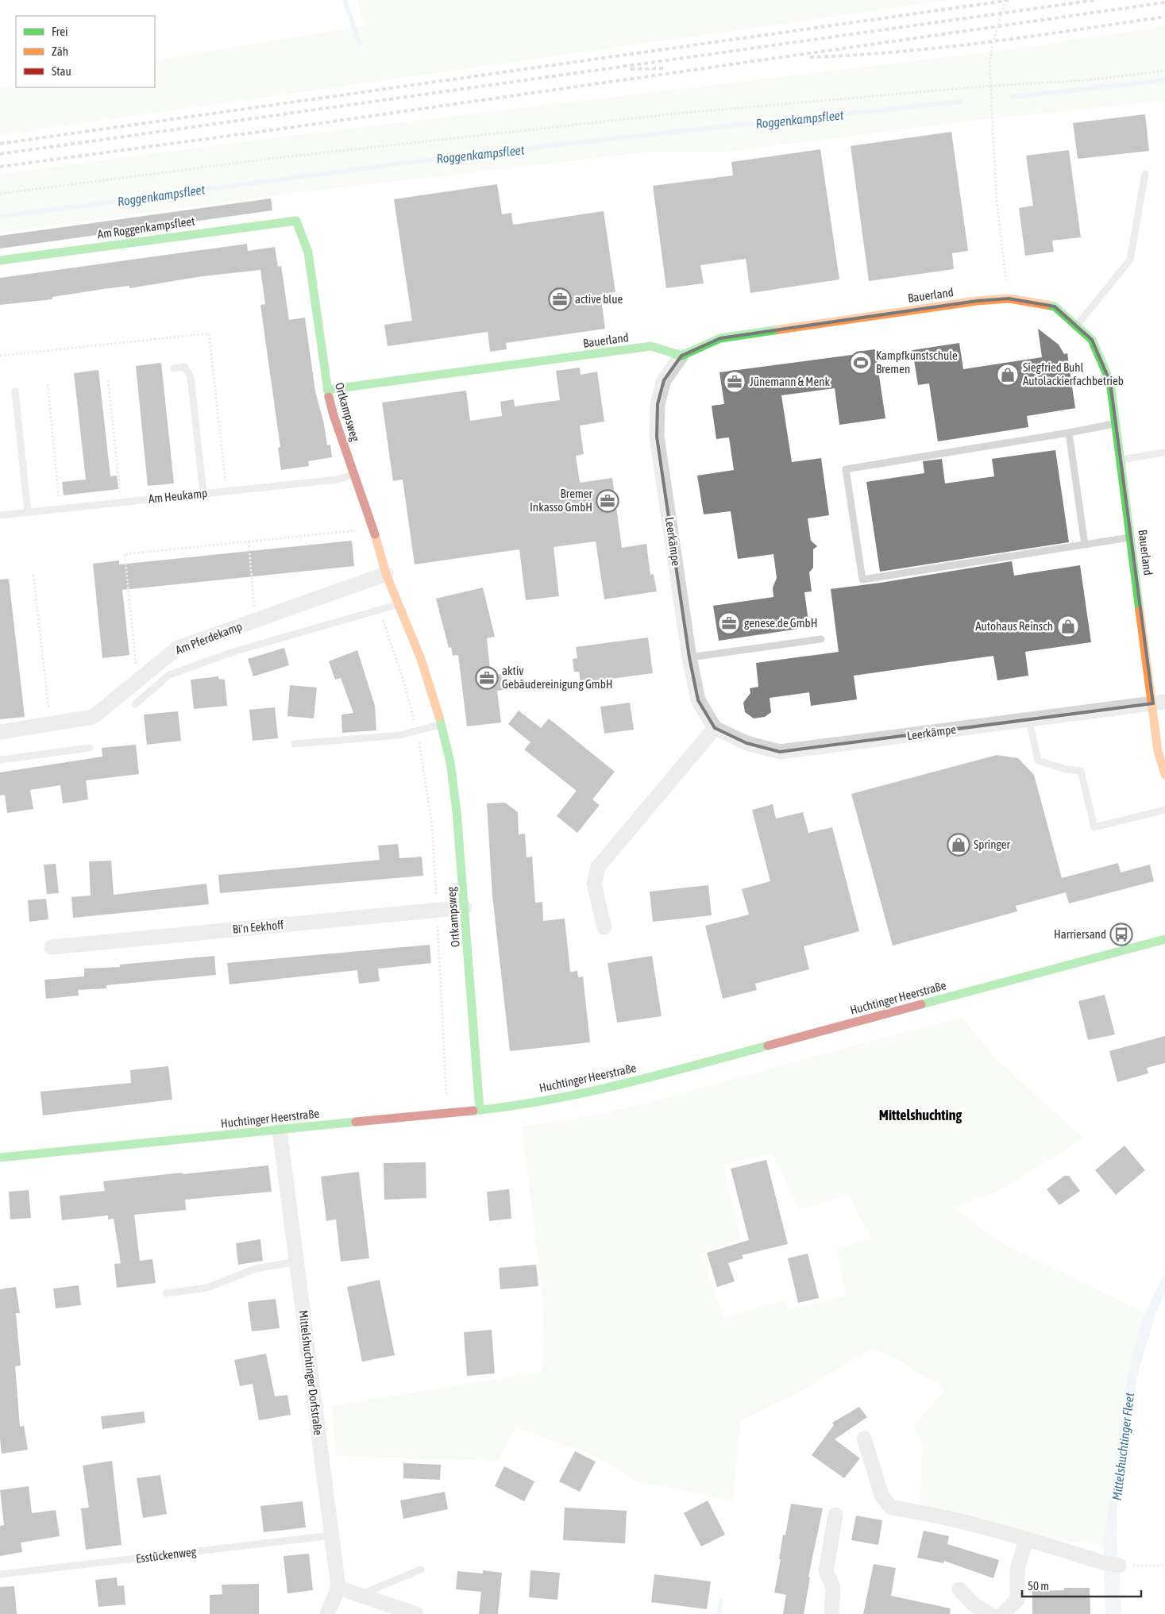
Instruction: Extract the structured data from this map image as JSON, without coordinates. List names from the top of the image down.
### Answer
{
  "streets": {
    "street": [
      "Am Roggenkampsfleet",
      "Bauerland",
      "Ortkampsweg",
      "Leerkämpe",
      "Am Pferdekamp",
      "Bi'n Eekhoff",
      "Huchtinger Heerstraße",
      "Mittelshuchtinger Dorfstraße"
    ],
    "lane": ["Am Heukamp", "Esstückenweg"]
  },
  "crossings": [
    ["Am Roggenkampsfleet", "Ortkampsweg"],
    ["Bauerland", "Ortkampsweg"],
    ["Bauerland", "Leerkämpe"],
    ["Ortkampsweg", "Am Heukamp"],
    ["Ortkampsweg", "Am Pferdekamp"],
    ["Ortkampsweg", "Bi'n Eekhoff"],
    ["Ortkampsweg", "Huchtinger Heerstraße"],
    ["Huchtinger Heerstraße", "Mittelshuchtinger Dorfstraße"],
    ["Mittelshuchtinger Dorfstraße", "Esstückenweg"]
  ],
  "districts": ["Mittelshuchting"],
  "water": ["Roggenkampsfleet", "Mittelshuchtinger Fleet"],
  "places": {
    "office": [
      "active blue",
      "Jünemann & Menk",
      "Bremer Inkasso GmbH",
      "genese.de GmbH",
      "aktiv Gebäudereinigung GmbH"
    ],
    "sports": ["Kampfkunstschule Bremen"],
    "shop": ["Siegfried Buhl Autolackierfachbetrieb", "Autohaus Reinsch", "Springer"],
    "bus stop": ["Harriersand"]
  },
  "legend": ["Frei", "Zäh", "Stau"],
  "scale_bar": "50 m"
}
